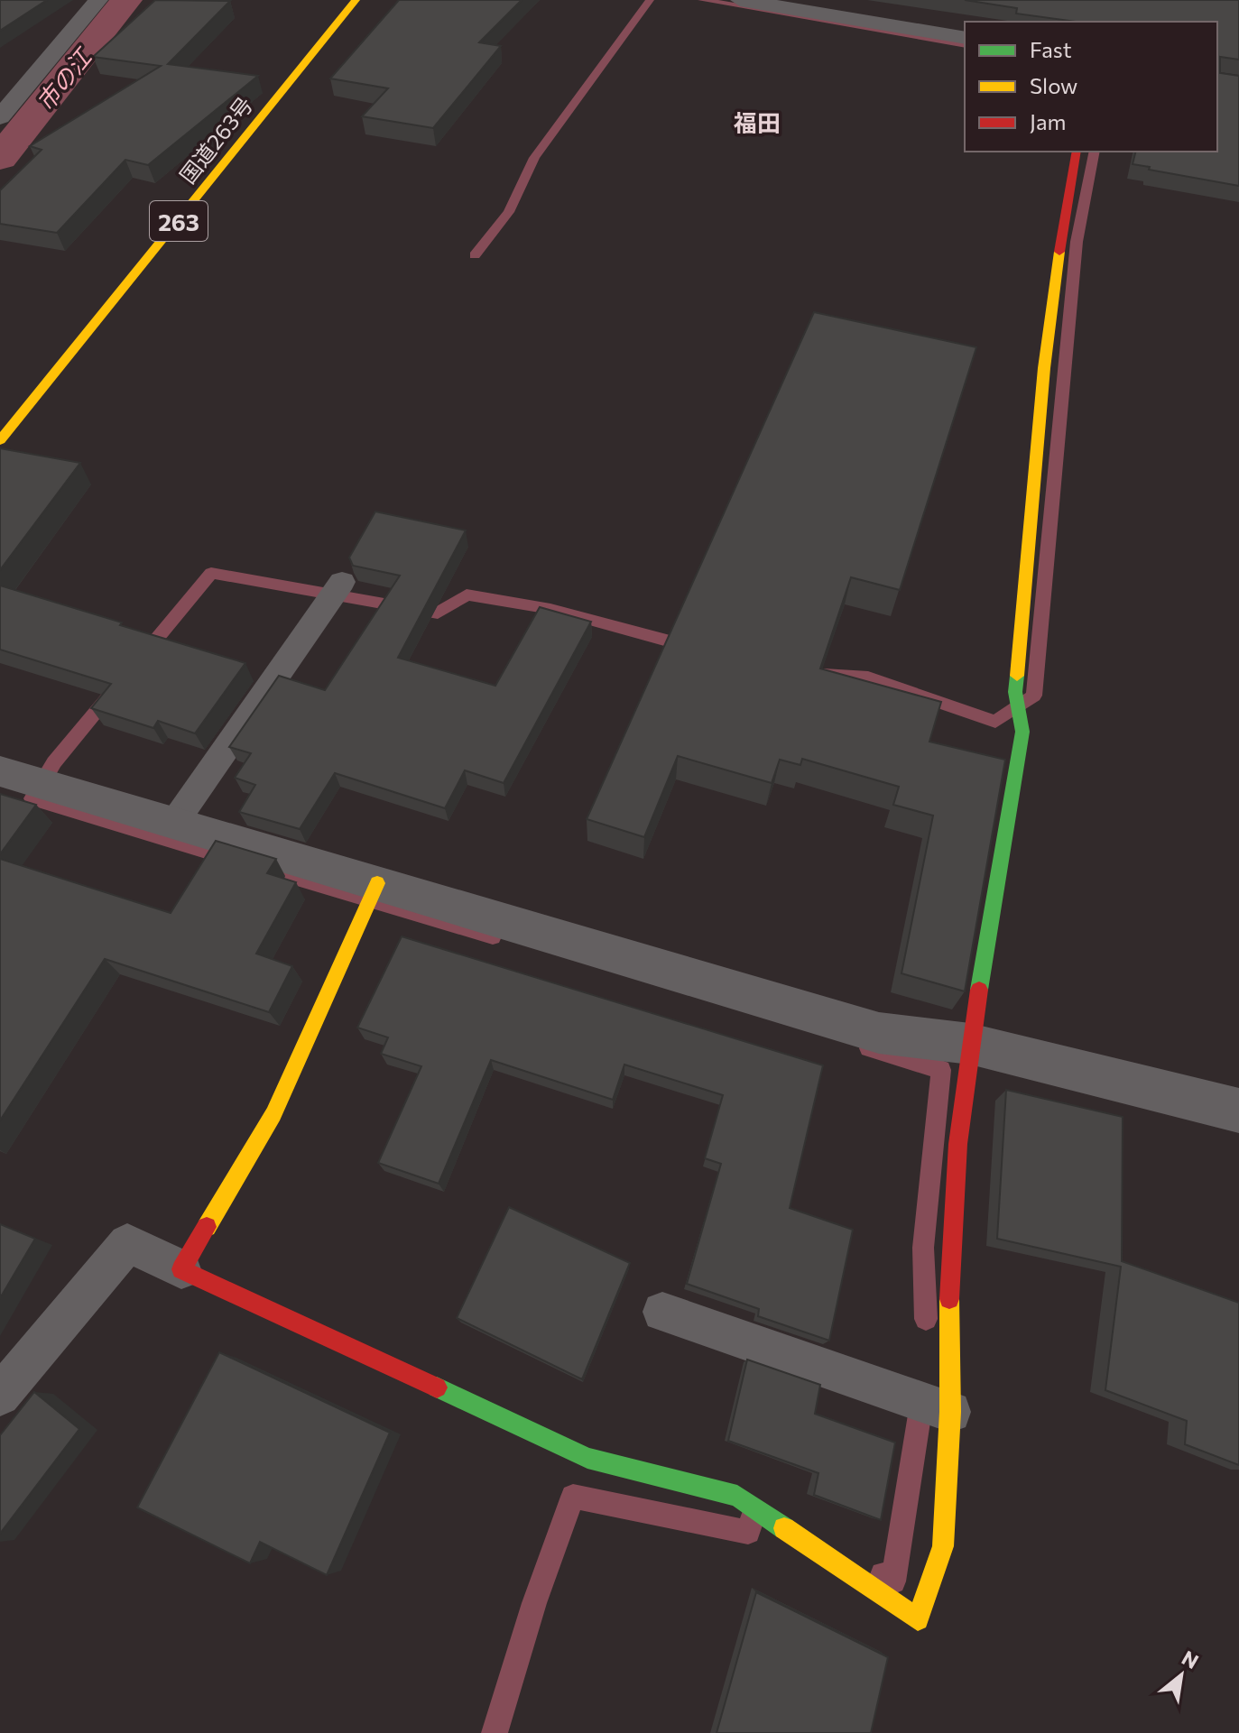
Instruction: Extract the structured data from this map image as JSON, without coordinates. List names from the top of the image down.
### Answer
{
  "streets": {
    "main road": ["国道263号", "263"]
  },
  "districts": ["福田"],
  "water": ["市の江"],
  "legend": ["Fast", "Slow", "Jam"],
  "north": "top right"
}
